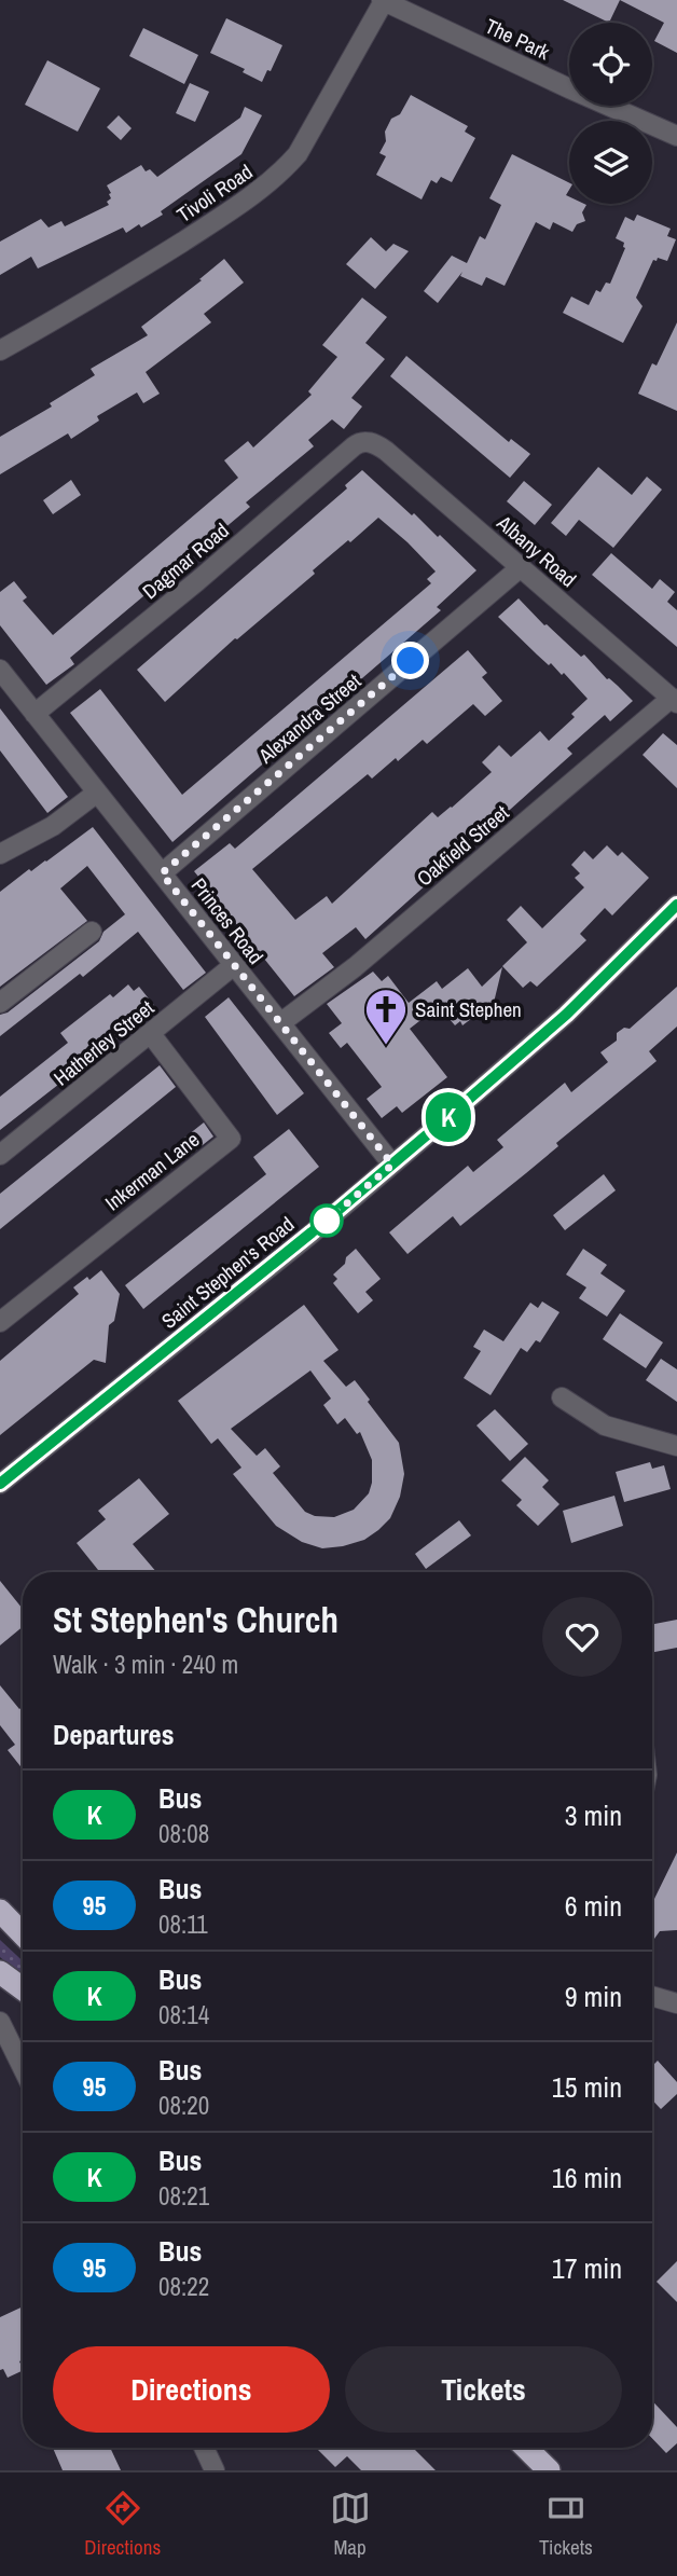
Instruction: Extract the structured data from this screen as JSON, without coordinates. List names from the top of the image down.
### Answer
{
  "streets": {
    "street": [
      "The Park",
      "Tivoli Road",
      "Albany Road",
      "Dagmar Road",
      "Alexandra Street",
      "Oakfield Street",
      "Princes Road",
      "Hatherley Street",
      "Inkerman Lane",
      "Saint Stephen's Road"
    ]
  },
  "crossings": [
    ["The Park", "Tivoli Road"],
    ["Albany Road", "Dagmar Road"],
    ["Albany Road", "Alexandra Street"],
    ["Albany Road", "Oakfield Street"],
    ["Dagmar Road", "Princes Road"],
    ["Alexandra Street", "Princes Road"],
    ["Oakfield Street", "Princes Road"],
    ["Princes Road", "Hatherley Street"],
    ["Princes Road", "Saint Stephen's Road"],
    ["Hatherley Street", "Inkerman Lane"]
  ],
  "places": {
    "church": ["Saint Stephen"]
  },
  "lines": ["bus line K"],
  "page": {
    "on_map": "K",
    "heading": [
      ["St Stephen's Church", "Walk · 3 min · 240 m"],
      "Departures"
    ],
    "list": [
      {
        "mark": "K",
        "name": "Bus",
        "note": "08:08",
        "value": "3 min"
      },
      {
        "mark": "95",
        "name": "Bus",
        "note": "08:11",
        "value": "6 min"
      },
      {
        "mark": "K",
        "name": "Bus",
        "note": "08:14",
        "value": "9 min"
      },
      {
        "mark": "95",
        "name": "Bus",
        "note": "08:20",
        "value": "15 min"
      },
      {
        "mark": "K",
        "name": "Bus",
        "note": "08:21",
        "value": "16 min"
      },
      {
        "mark": "95",
        "name": "Bus",
        "note": "08:22",
        "value": "17 min"
      }
    ],
    "buttons": ["Directions", "Tickets"],
    "tabs": ["Directions", "Map", "Tickets"]
  }
}
